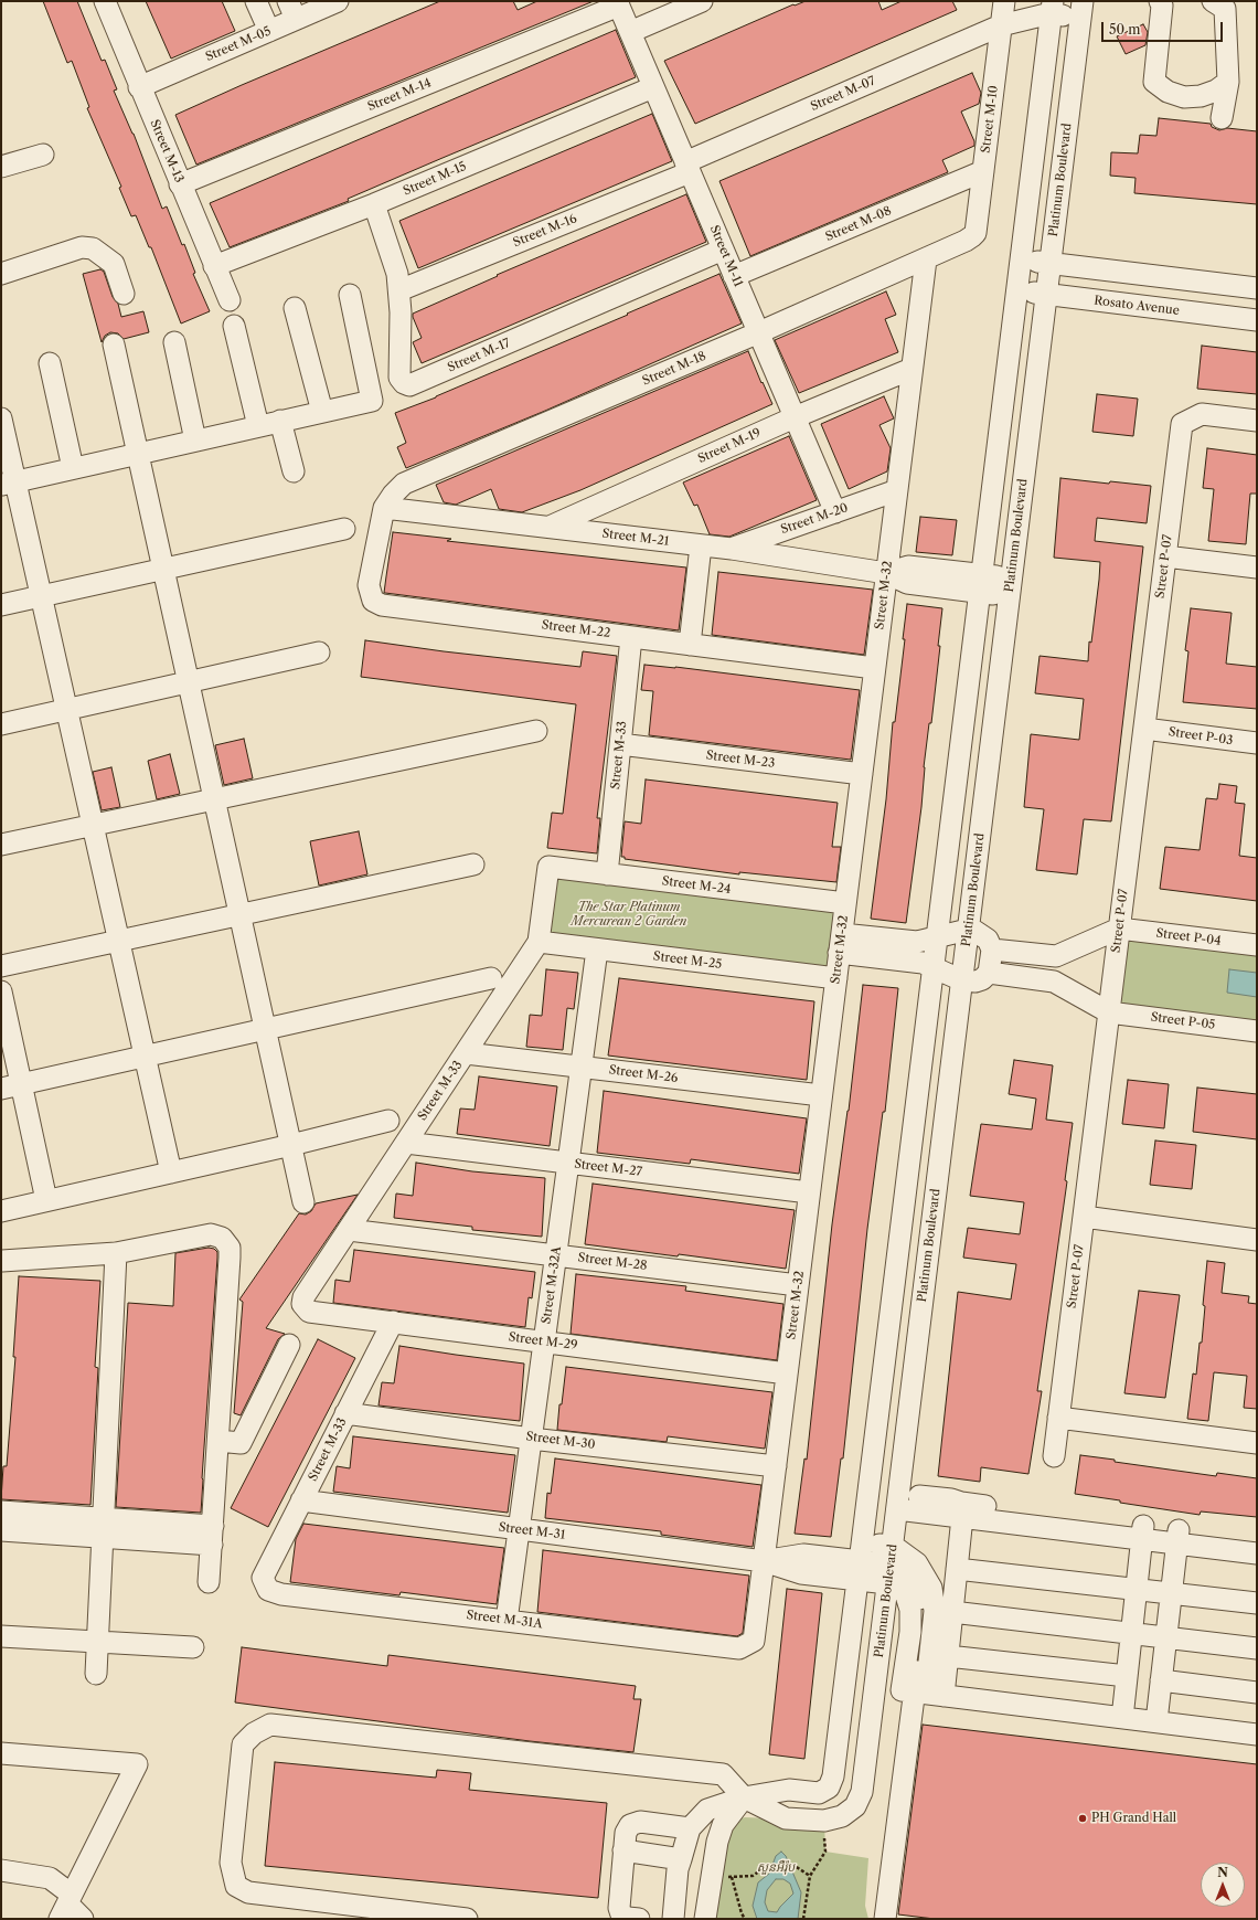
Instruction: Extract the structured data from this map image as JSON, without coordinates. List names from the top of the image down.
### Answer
{
  "streets": {
    "street": [
      "Street M-05",
      "Street M-07",
      "Street M-14",
      "Street M-10",
      "Street M-13",
      "Street M-15",
      "Platinum Boulevard",
      "Street M-08",
      "Street M-16",
      "Street M-11",
      "Rosato Avenue",
      "Street M-17",
      "Street M-18",
      "Street M-19",
      "Street M-20",
      "Street M-21",
      "Street P-07",
      "Street M-32",
      "Street M-22",
      "Street P-03",
      "Street M-33",
      "Street M-23",
      "Street M-24",
      "Street P-04",
      "Street M-25",
      "Street P-05",
      "Street M-26",
      "Street M-27",
      "Street M-28",
      "Street M-32A",
      "Street M-29",
      "Street M-30",
      "Street M-31",
      "Street M-31A"
    ]
  },
  "crossings": [
    ["Street M-05", "Street M-13"],
    ["Street M-07", "Street M-10"],
    ["Street M-07", "Street M-16"],
    ["Street M-07", "Street M-11"],
    ["Street M-14", "Street M-13"],
    ["Street M-14", "Street M-11"],
    ["Street M-10", "Street M-08"],
    ["Street M-10", "Street M-18"],
    ["Street M-13", "Street M-15"],
    ["Street M-15", "Street M-11"],
    ["Street M-15", "Street M-17"],
    ["Platinum Boulevard", "Rosato Avenue"],
    ["Street M-08", "Street M-11"],
    ["Street M-16", "Street M-11"],
    ["Street M-16", "Street M-17"],
    ["Street M-11", "Street M-17"],
    ["Street M-11", "Street M-18"],
    ["Street M-11", "Street M-19"],
    ["Street M-11", "Street M-20"],
    ["Street M-18", "Street M-21"],
    ["Street M-18", "Street M-32"],
    ["Street M-18", "Street M-22"],
    ["Street M-19", "Street M-21"],
    ["Street M-19", "Street M-32"],
    ["Street M-20", "Street M-21"],
    ["Street M-20", "Street M-32"],
    ["Street M-21", "Street M-32"],
    ["Street M-21", "Street M-22"],
    ["Street P-07", "Street P-03"],
    ["Street P-07", "Street P-04"],
    ["Street P-07", "Street P-05"],
    ["Street M-32", "Street M-22"],
    ["Street M-32", "Street M-23"],
    ["Street M-32", "Street M-24"],
    ["Street M-32", "Street M-25"],
    ["Street M-32", "Street M-26"],
    ["Street M-32", "Street M-27"],
    ["Street M-32", "Street M-28"],
    ["Street M-32", "Street M-29"],
    ["Street M-32", "Street M-30"],
    ["Street M-32", "Street M-31"],
    ["Street M-32", "Street M-31A"],
    ["Street M-22", "Street M-33"],
    ["Street M-33", "Street M-23"],
    ["Street M-33", "Street M-24"],
    ["Street M-33", "Street M-25"],
    ["Street M-33", "Street M-26"],
    ["Street M-33", "Street M-27"],
    ["Street M-33", "Street M-28"],
    ["Street M-33", "Street M-29"],
    ["Street M-33", "Street M-30"],
    ["Street M-33", "Street M-31"],
    ["Street M-33", "Street M-31A"],
    ["Street M-25", "Street M-32A"],
    ["Street M-26", "Street M-32A"],
    ["Street M-27", "Street M-32A"],
    ["Street M-28", "Street M-32A"],
    ["Street M-32A", "Street M-29"],
    ["Street M-32A", "Street M-30"],
    ["Street M-32A", "Street M-31"],
    ["Street M-32A", "Street M-31A"]
  ],
  "parks": ["The Star Platinum Mercurean 2 Garden", "សួនអឺរ៉ុប"],
  "places": ["PH Grand Hall"],
  "scale_bar": "50 m",
  "north": "top"
}
